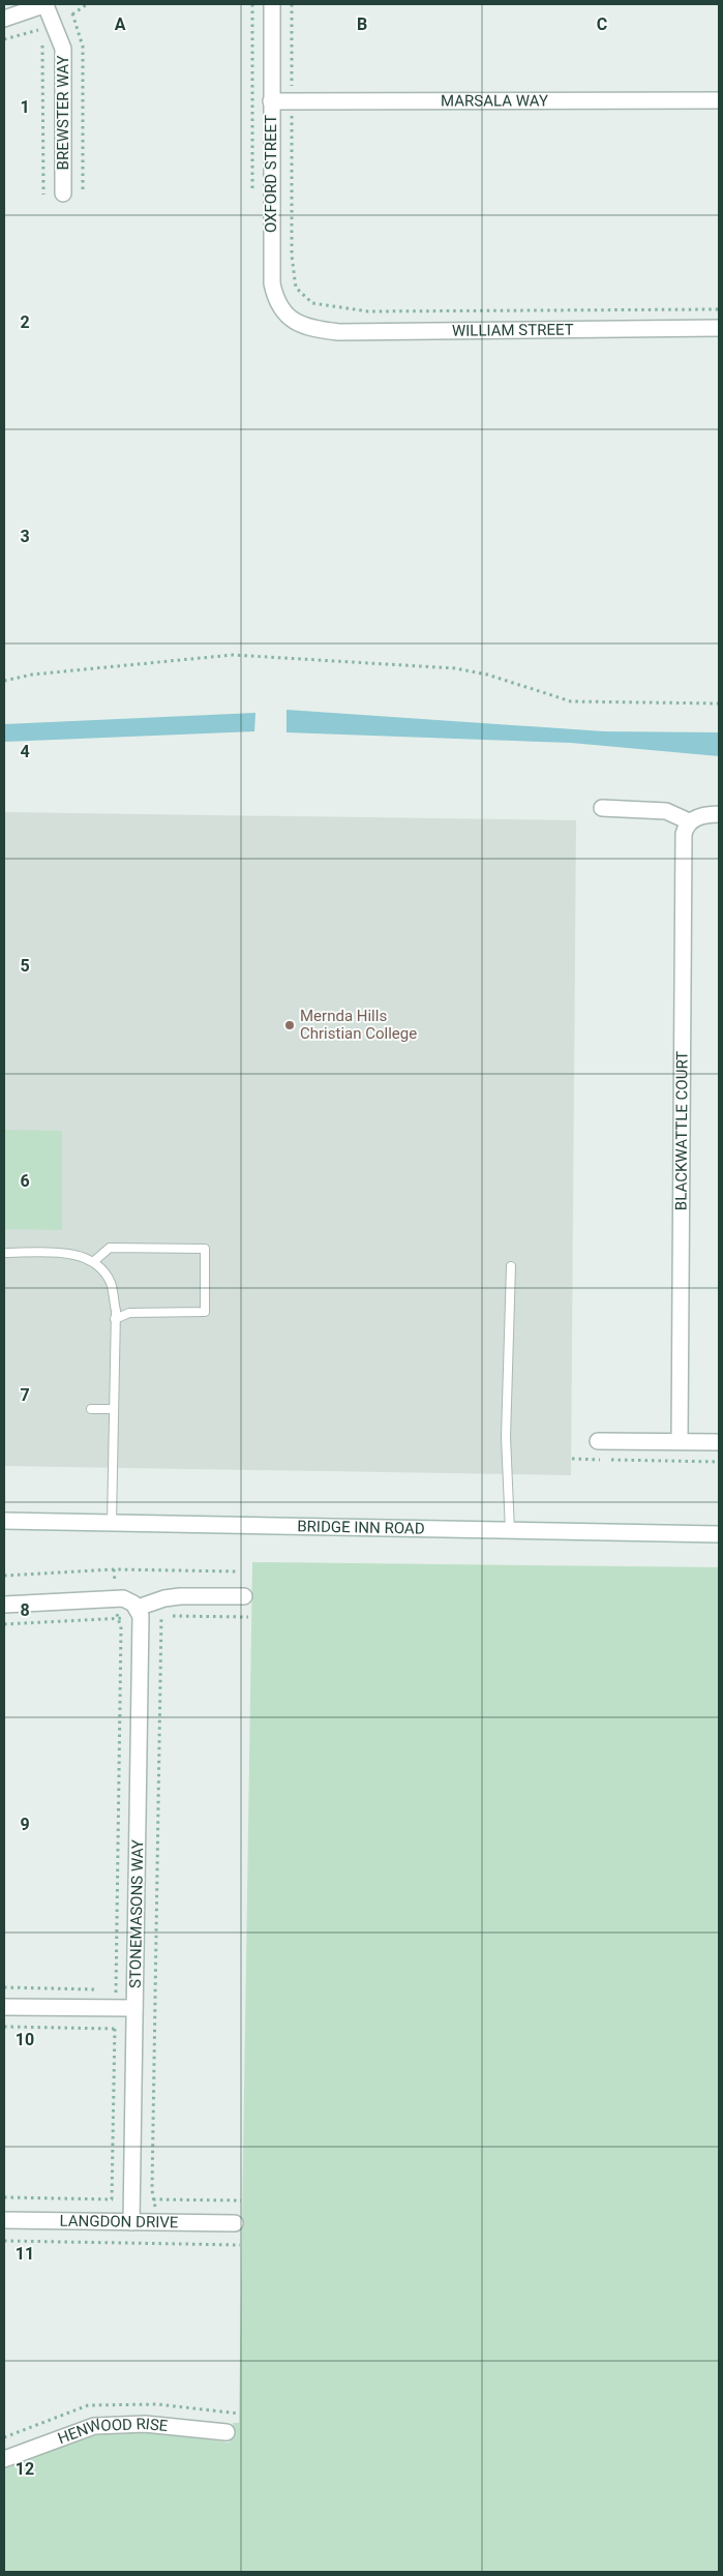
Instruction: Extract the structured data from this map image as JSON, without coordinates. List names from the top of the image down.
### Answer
{
  "streets": {
    "street": [
      "MARSALA WAY",
      "BREWSTER WAY",
      "OXFORD STREET",
      "WILLIAM STREET",
      "BLACKWATTLE COURT",
      "BRIDGE INN ROAD",
      "STONEMASONS WAY",
      "LANGDON DRIVE",
      "HENWOOD RISE"
    ]
  },
  "crossings": [
    ["MARSALA WAY", "OXFORD STREET"],
    ["OXFORD STREET", "WILLIAM STREET"],
    ["STONEMASONS WAY", "LANGDON DRIVE"]
  ],
  "places": ["Mernda Hills Christian College"],
  "grid": {
    "columns": ["A", "B", "C"],
    "rows": [
      "1",
      "2",
      "3",
      "4",
      "5",
      "6",
      "7",
      "8",
      "9",
      "10",
      "11",
      "12"
    ]
  }
}
